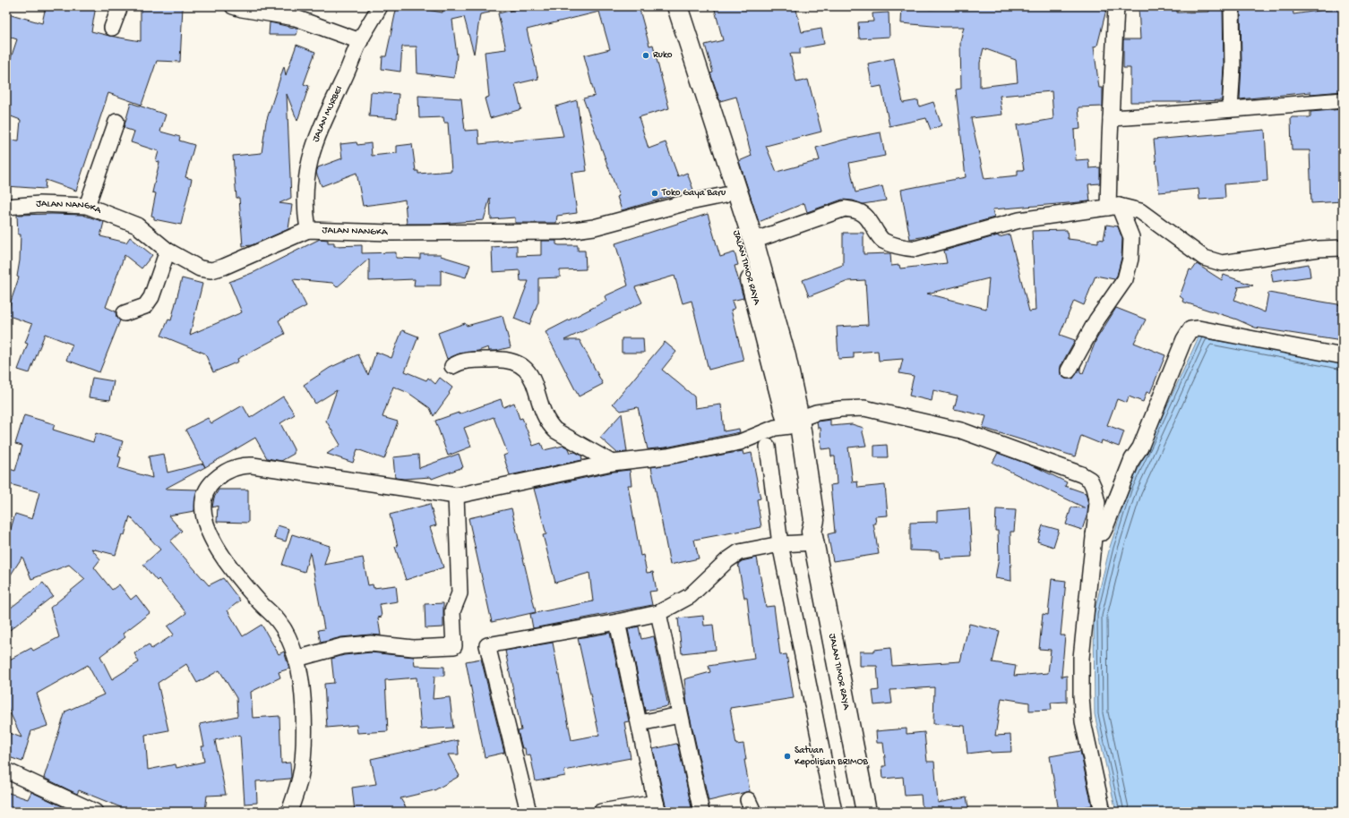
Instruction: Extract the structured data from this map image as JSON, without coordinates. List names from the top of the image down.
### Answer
{
  "streets": {
    "highway": ["JALAN TIMOR RAYA"],
    "street": ["JALAN MURBEI", "JALAN NANGKA"]
  },
  "crossings": [
    ["JALAN MURBEI", "JALAN NANGKA"],
    ["JALAN NANGKA", "JALAN TIMOR RAYA"]
  ],
  "places": ["Ruko", "Toko Gaya Baru", "Satuan Kepolisian BRIMOB"]
}
